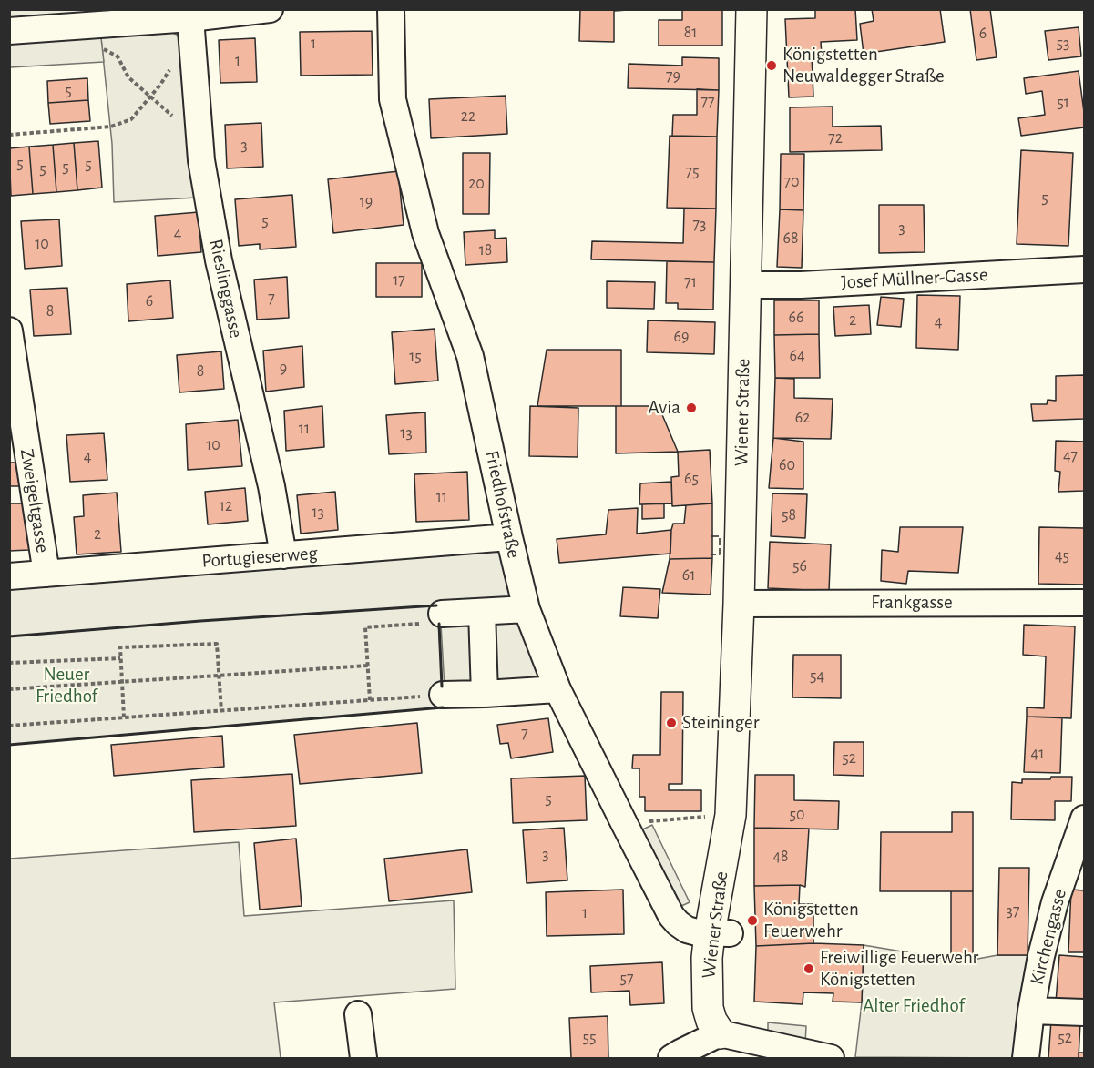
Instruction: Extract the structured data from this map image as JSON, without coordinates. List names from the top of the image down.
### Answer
{
  "streets": {
    "main road": ["Wiener Straße"],
    "street": [
      "Josef Müllner-Gasse",
      "Rieslinggasse",
      "Zweigeltgasse",
      "Friedhofstraße",
      "Portugieserweg",
      "Frankgasse",
      "Kirchengasse"
    ]
  },
  "crossings": [
    ["Josef Müllner-Gasse", "Wiener Straße"],
    ["Rieslinggasse", "Portugieserweg"],
    ["Wiener Straße", "Friedhofstraße"],
    ["Wiener Straße", "Frankgasse"],
    ["Zweigeltgasse", "Portugieserweg"],
    ["Friedhofstraße", "Portugieserweg"]
  ],
  "parks": ["Neuer Friedhof", "Alter Friedhof"],
  "places": [
    "Königstetten Neuwaldegger Straße",
    "Avia",
    "Steininger",
    "Königstetten Feuerwehr",
    "Freiwillige Feuerwehr Königstetten"
  ],
  "house_numbers": [
    "81",
    "6",
    "1",
    "53",
    "1",
    "79",
    "5",
    "77",
    "51",
    "22",
    "72",
    "3",
    "5",
    "5",
    "5",
    "5",
    "75",
    "70",
    "20",
    "5",
    "19",
    "5",
    "73",
    "3",
    "4",
    "68",
    "10",
    "18",
    "17",
    "71",
    "7",
    "6",
    "8",
    "66",
    "2",
    "4",
    "69",
    "64",
    "15",
    "9",
    "8",
    "62",
    "11",
    "13",
    "10",
    "47",
    "4",
    "60",
    "65",
    "11",
    "12",
    "13",
    "58",
    "2",
    "45",
    "56",
    "61",
    "54",
    "7",
    "41",
    "52",
    "5",
    "50",
    "3",
    "48",
    "37",
    "1",
    "57",
    "55",
    "52"
  ]
}
